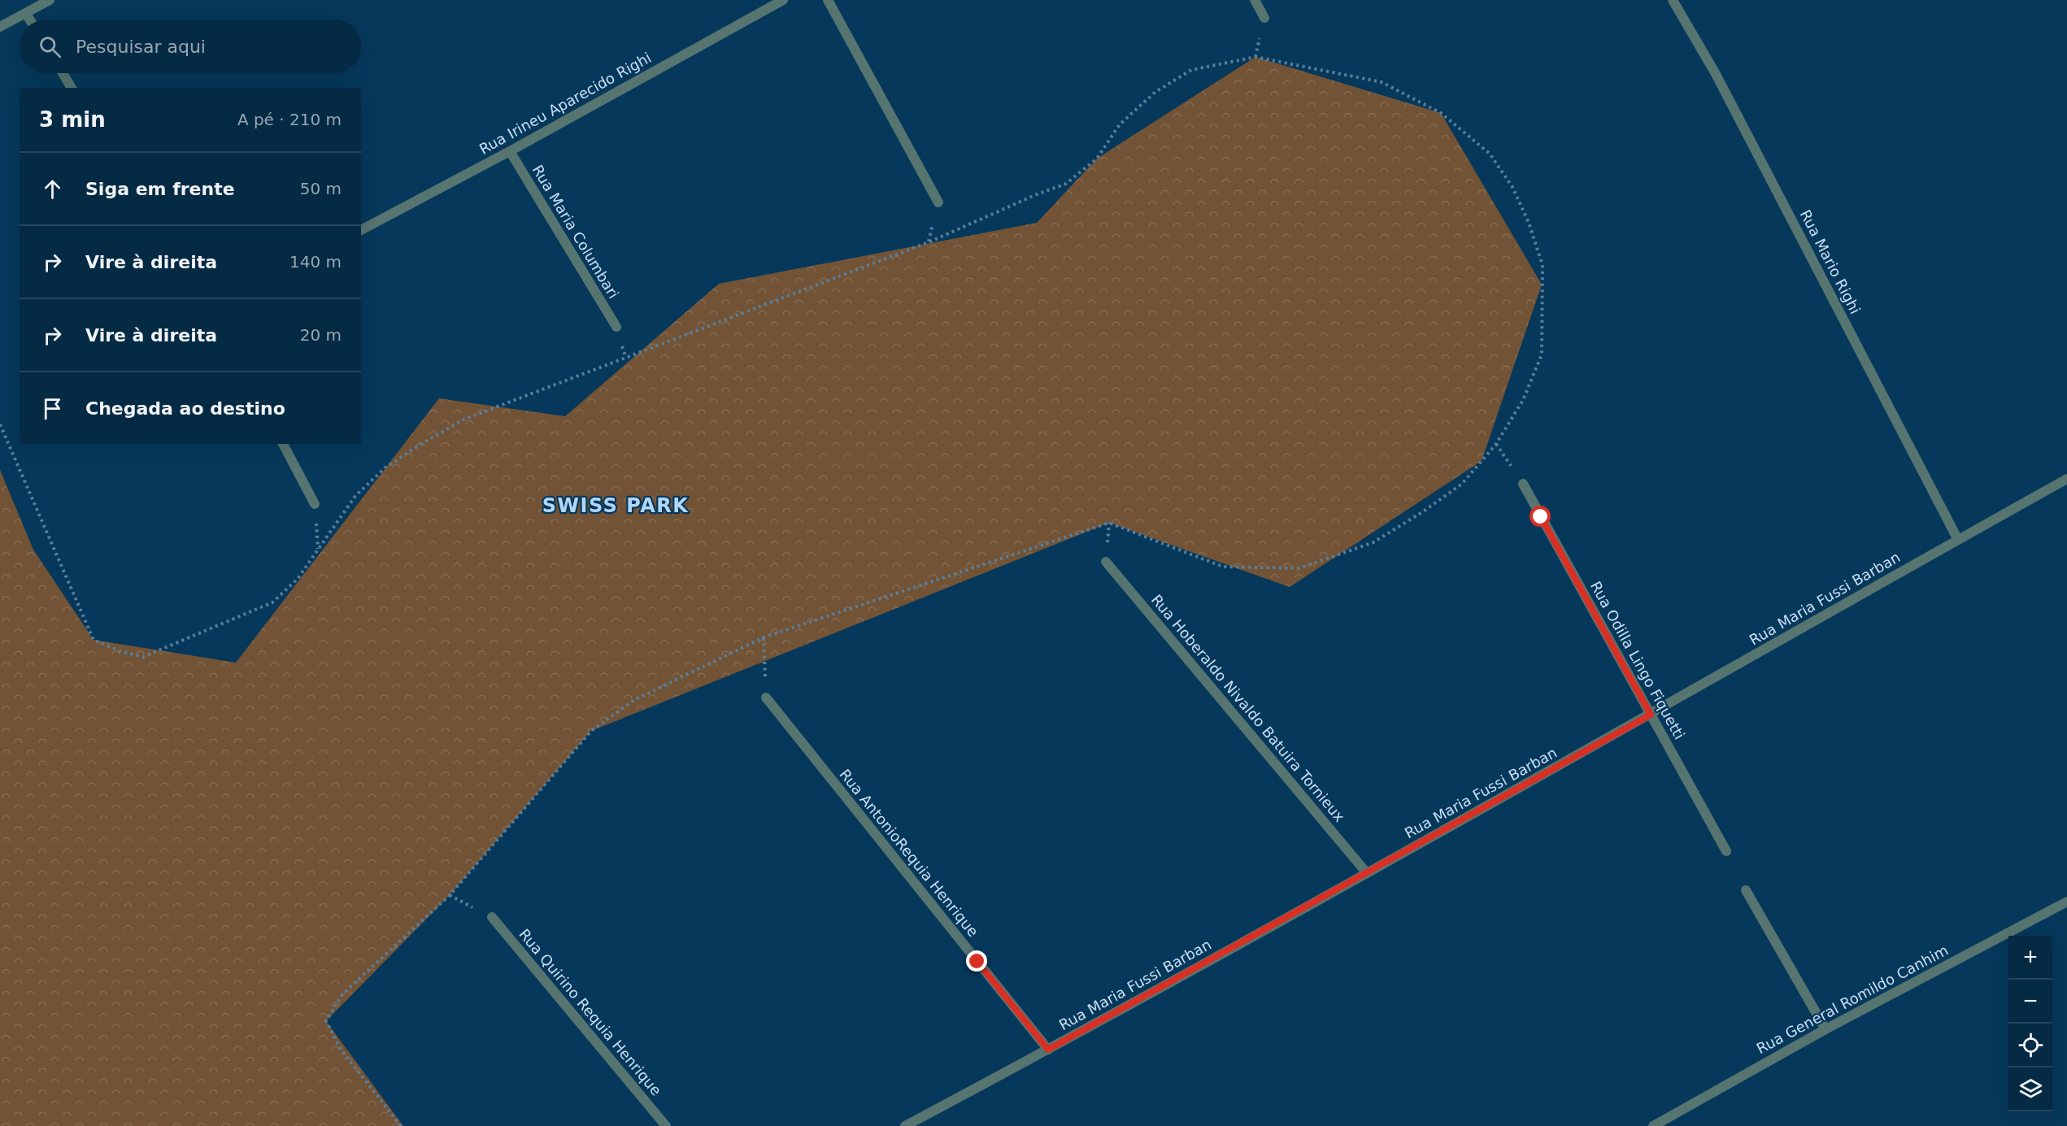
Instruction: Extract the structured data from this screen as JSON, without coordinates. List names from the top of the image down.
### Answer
{
  "streets": {
    "street": [
      "Rua Irineu Aparecido Righi",
      "Rua Maria Columbari",
      "Rua Mario Righi",
      "Rua Maria Fussi Barban",
      "Rua Odilla Lingo Fiquetti",
      "Rua Hoberaldo Nivaldo Batuira Tornieux",
      "Rua AntonioRequia Henrique",
      "Rua General Romildo Canhim",
      "Rua Quirino Requia Henrique"
    ]
  },
  "crossings": [
    ["Rua Irineu Aparecido Righi", "Rua Maria Columbari"],
    ["Rua Mario Righi", "Rua Maria Fussi Barban"],
    ["Rua Maria Fussi Barban", "Rua Odilla Lingo Fiquetti"],
    ["Rua Maria Fussi Barban", "Rua Hoberaldo Nivaldo Batuira Tornieux"],
    ["Rua Maria Fussi Barban", "Rua AntonioRequia Henrique"]
  ],
  "districts": ["SWISS PARK"],
  "page": {
    "search": "Pesquisar aqui",
    "heading": ["3 min", "A pé · 210 m"],
    "list": [
      ["Siga em frente", "50 m"],
      ["Vire à direita", "140 m"],
      ["Vire à direita", "20 m"],
      "Chegada ao destino"
    ],
    "map_buttons": ["+", "−"]
  }
}
